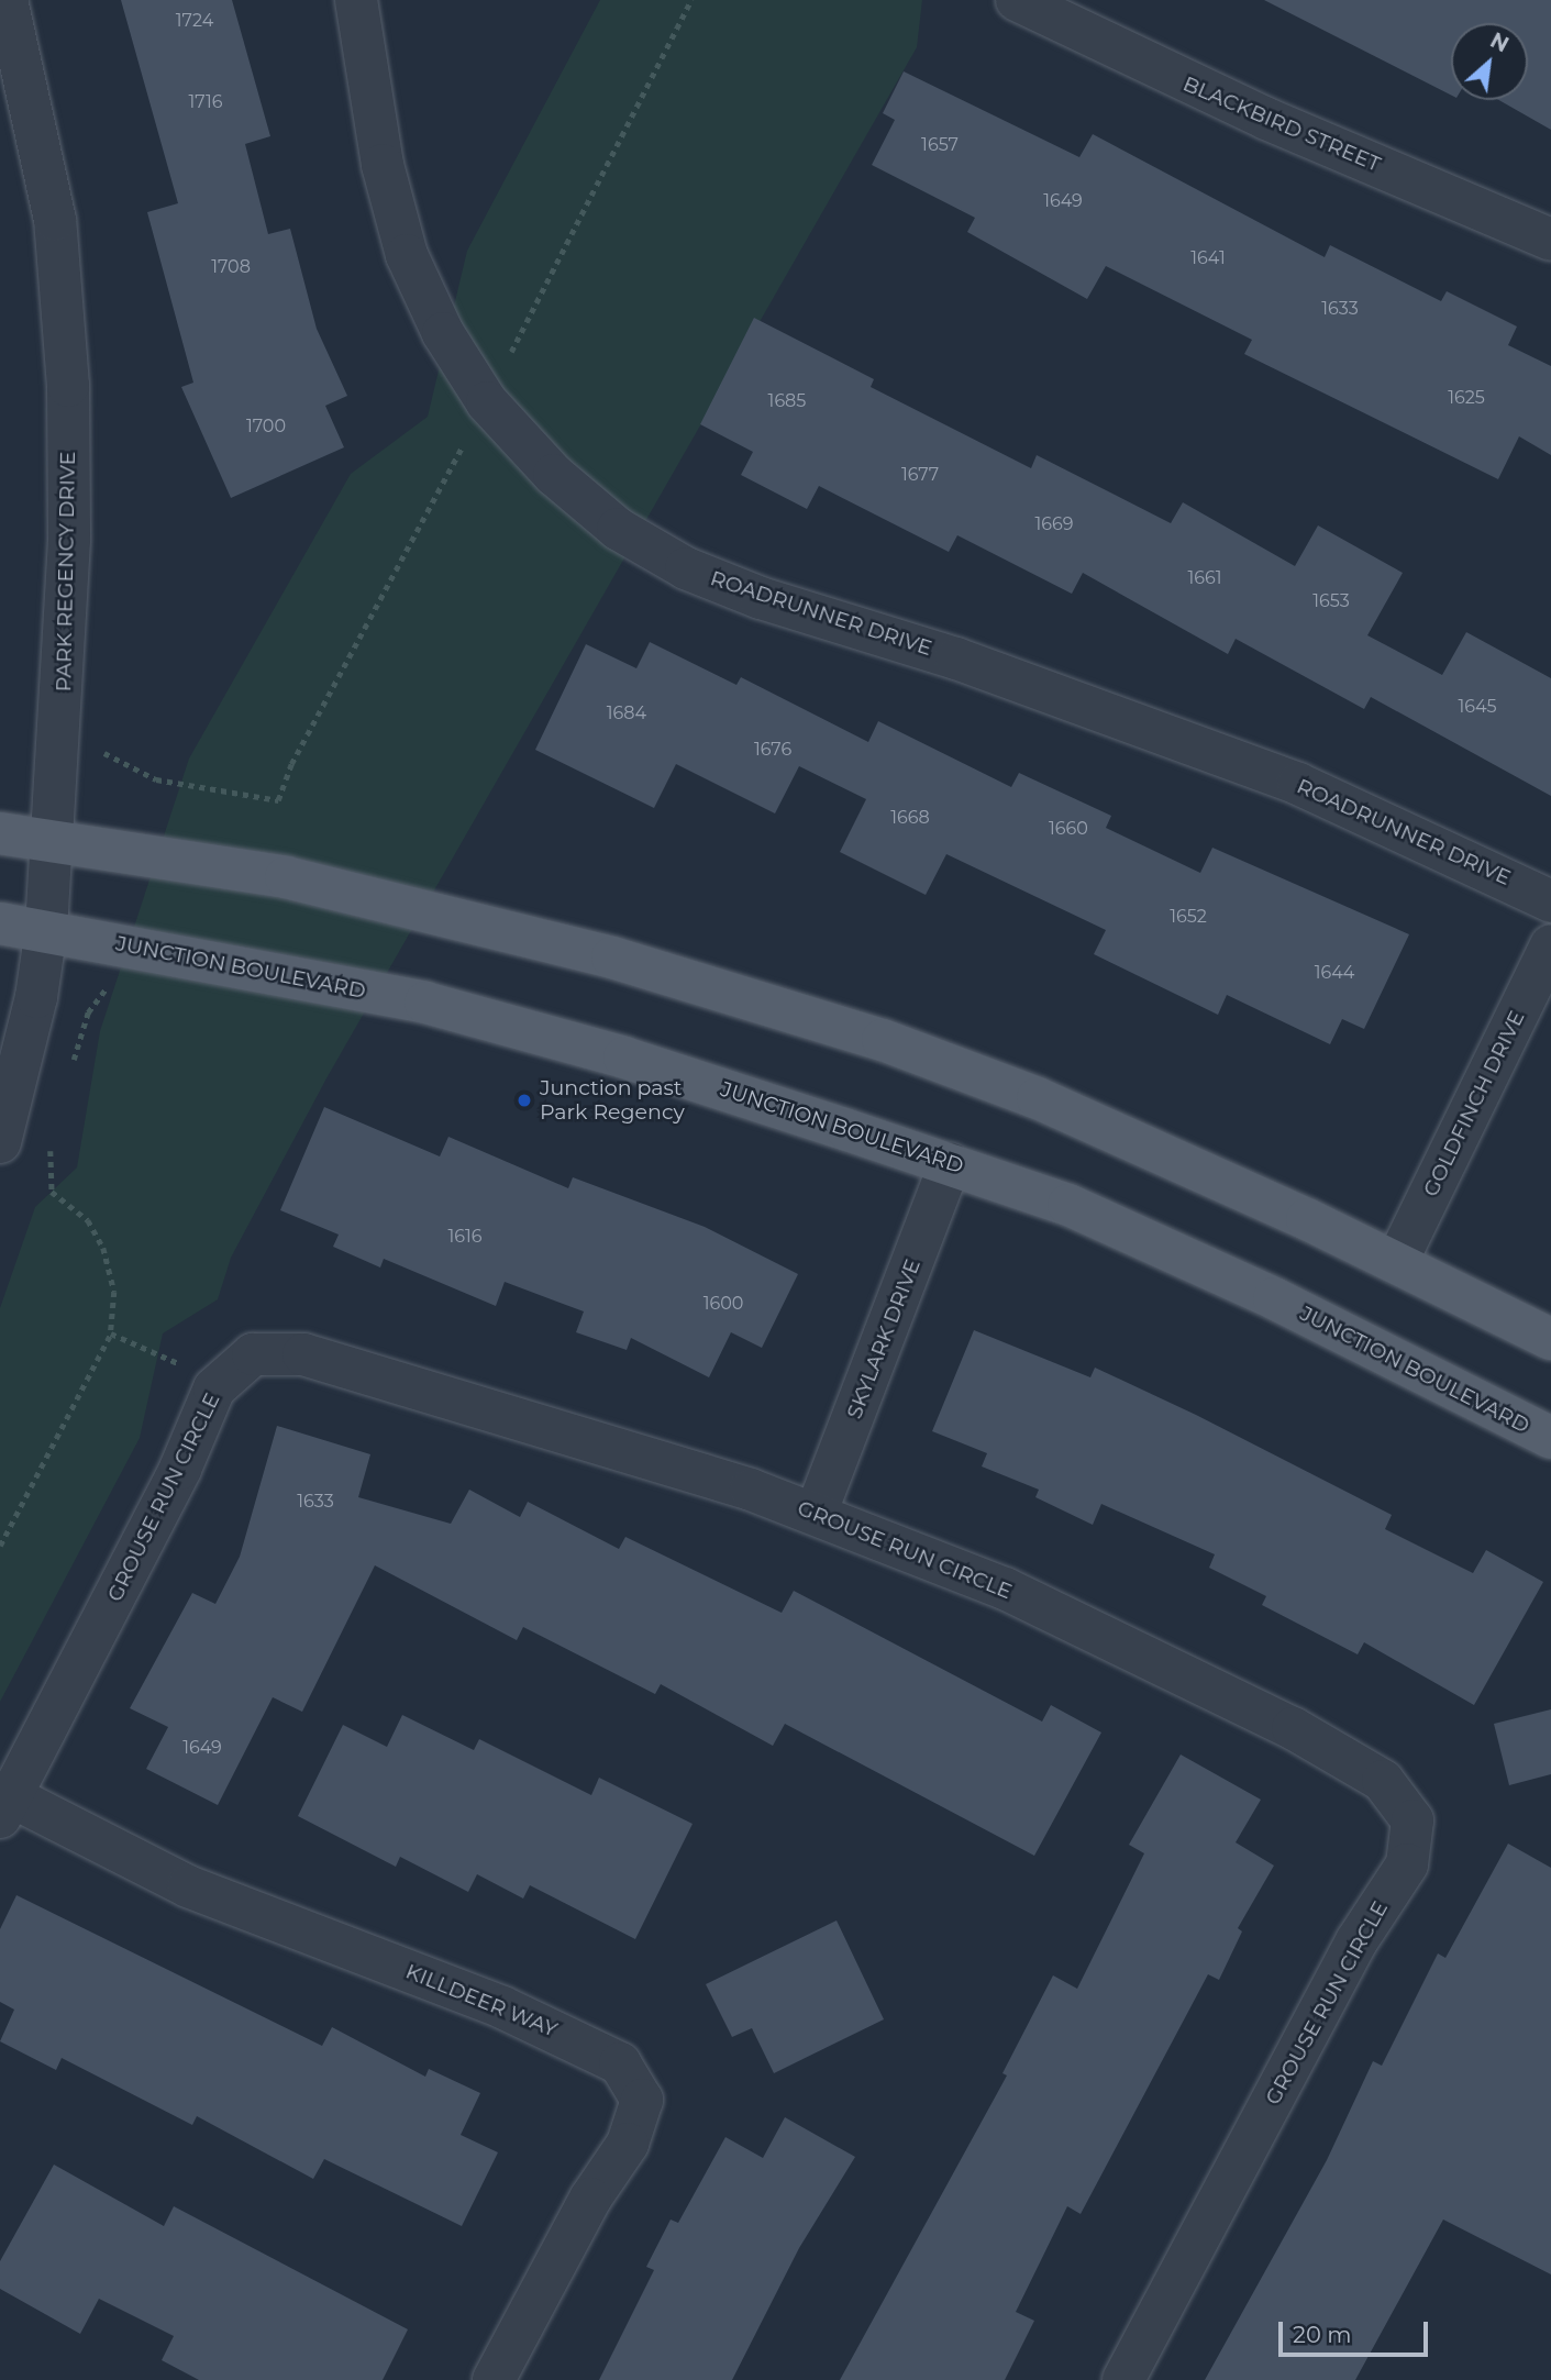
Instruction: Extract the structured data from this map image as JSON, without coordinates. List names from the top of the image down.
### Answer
{
  "streets": {
    "main road": ["JUNCTION BOULEVARD"],
    "street": [
      "BLACKBIRD STREET",
      "PARK REGENCY DRIVE",
      "ROADRUNNER DRIVE",
      "GOLDFINCH DRIVE",
      "SKYLARK DRIVE",
      "GROUSE RUN CIRCLE",
      "KILLDEER WAY"
    ]
  },
  "crossings": [
    ["PARK REGENCY DRIVE", "JUNCTION BOULEVARD"],
    ["JUNCTION BOULEVARD", "SKYLARK DRIVE"],
    ["SKYLARK DRIVE", "GROUSE RUN CIRCLE"],
    ["GROUSE RUN CIRCLE", "KILLDEER WAY"]
  ],
  "places": ["Junction past Park Regency"],
  "house_numbers": [
    "1724",
    "1716",
    "1657",
    "1649",
    "1641",
    "1708",
    "1633",
    "1625",
    "1685",
    "1700",
    "1677",
    "1669",
    "1661",
    "1653",
    "1645",
    "1684",
    "1676",
    "1668",
    "1660",
    "1652",
    "1644",
    "1616",
    "1600",
    "1633",
    "1649"
  ],
  "scale_bar": "20 m",
  "north": "top right"
}
